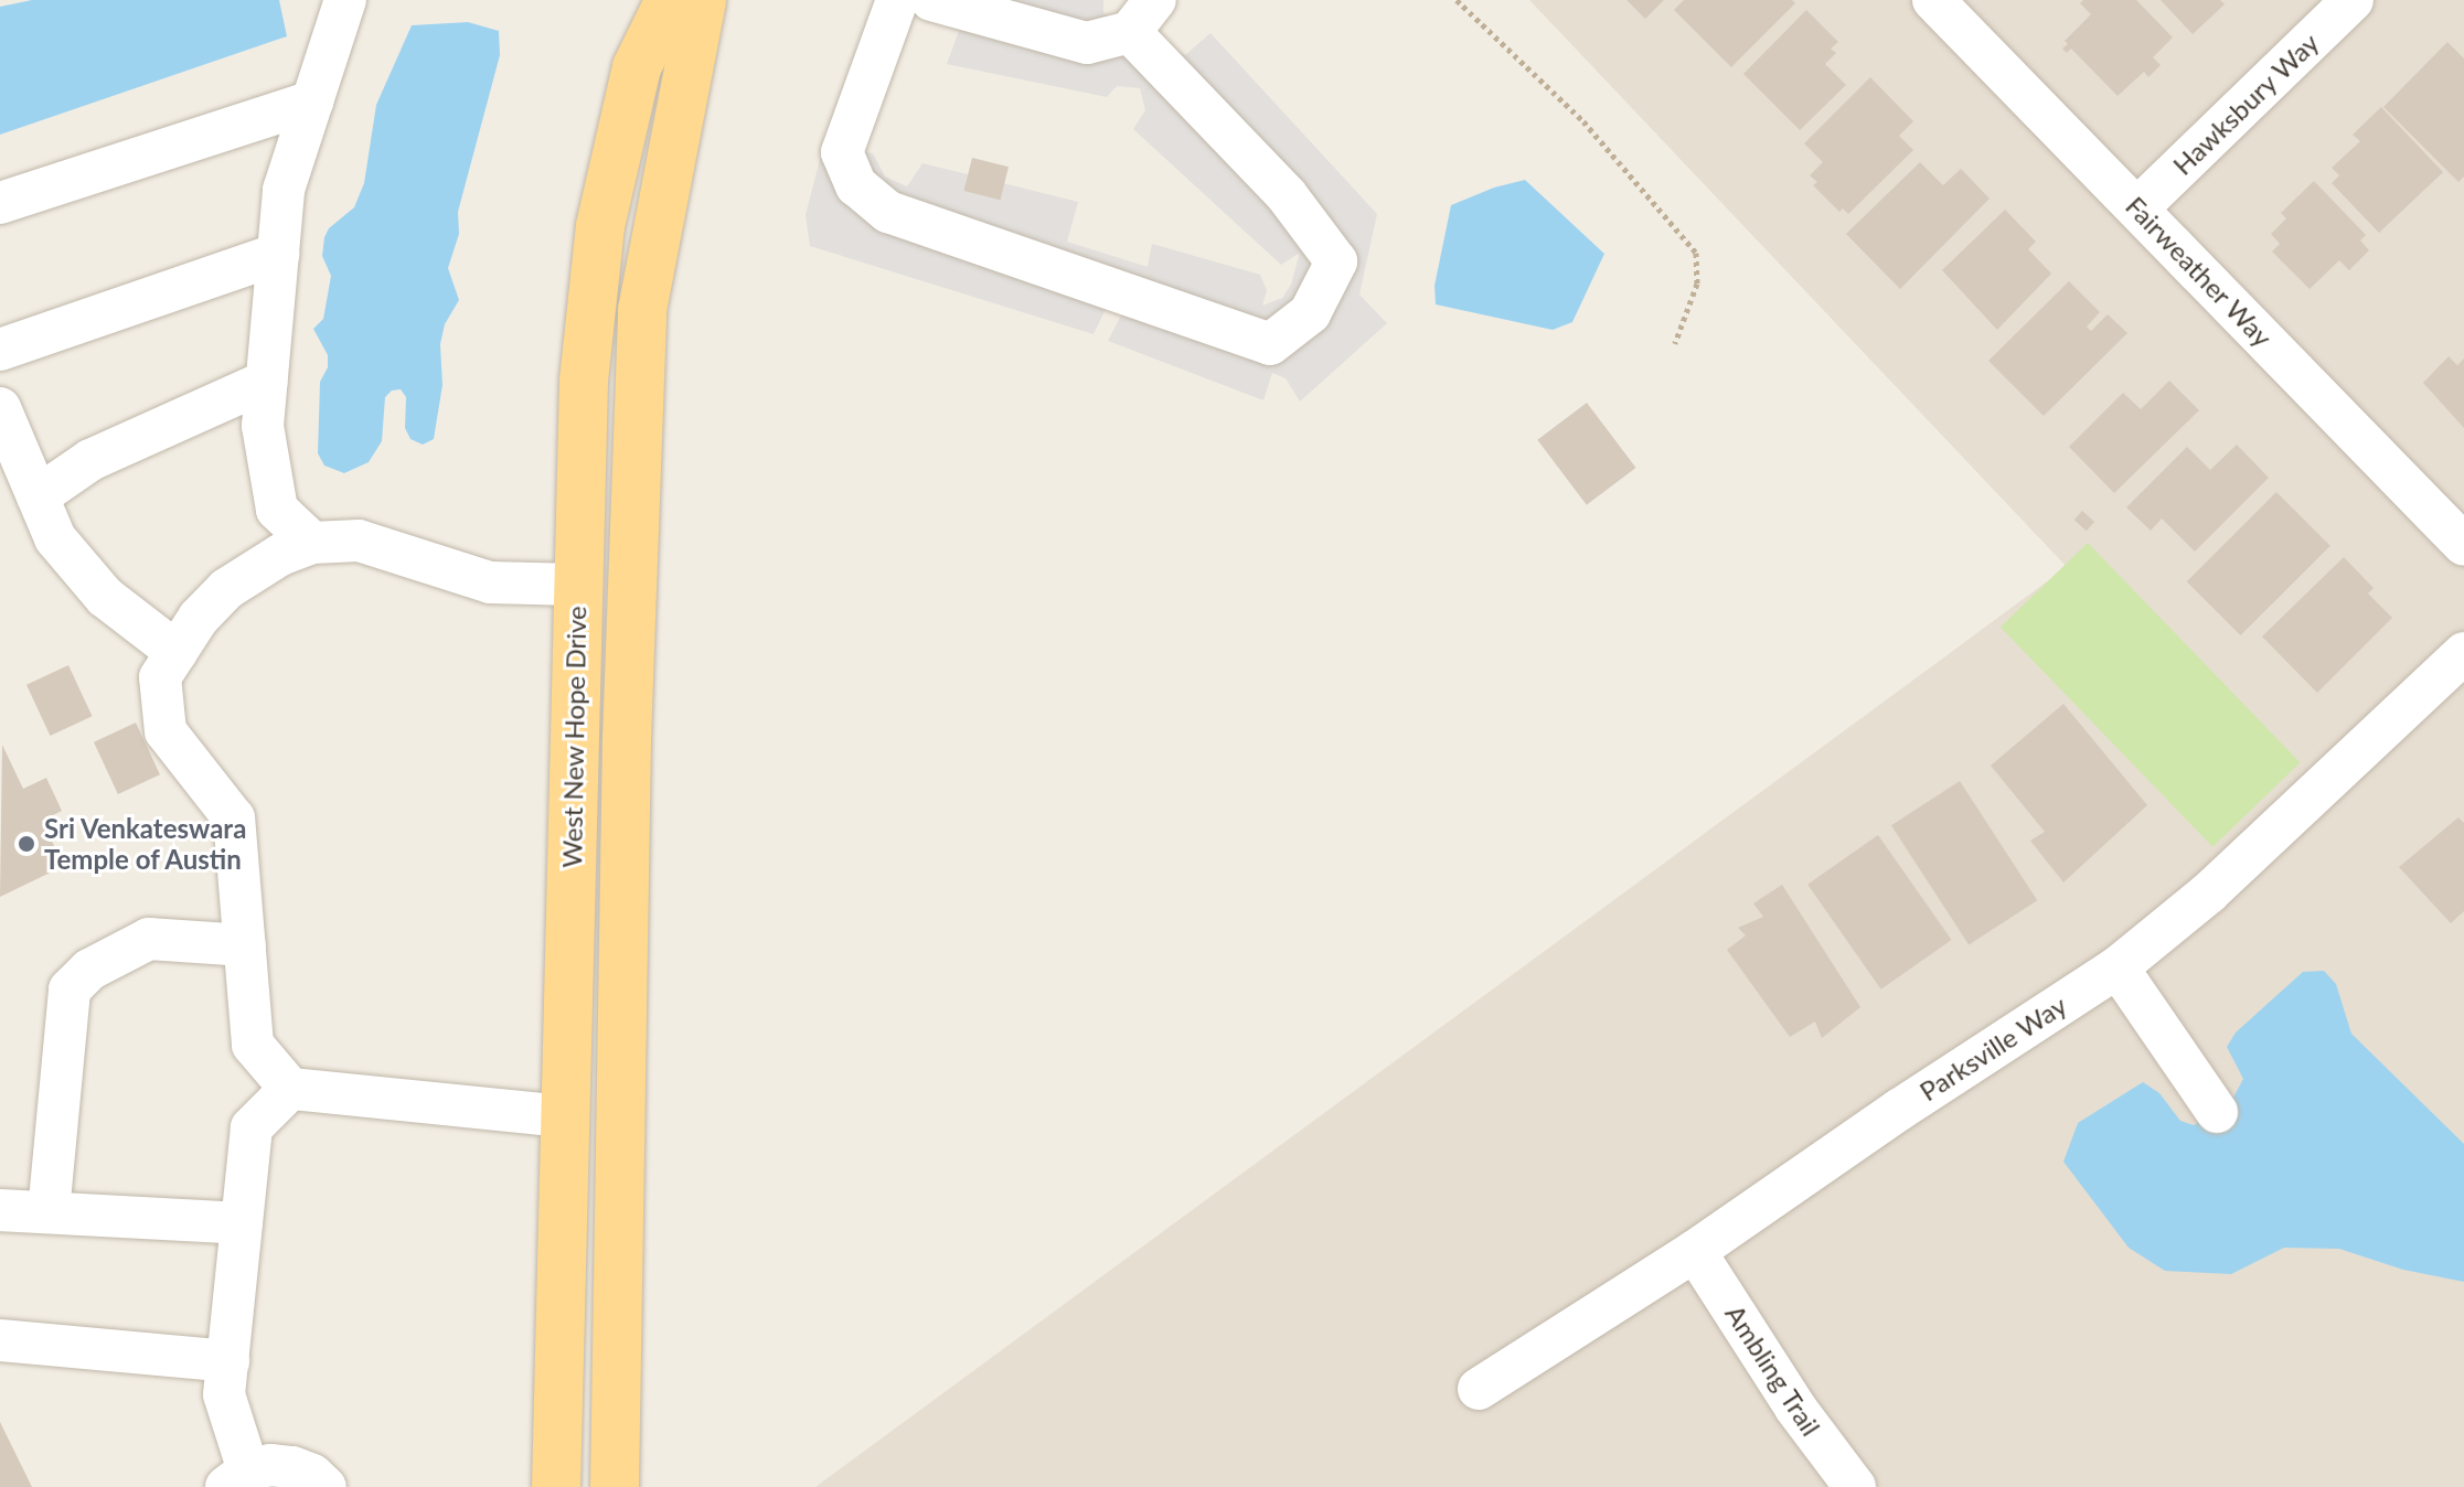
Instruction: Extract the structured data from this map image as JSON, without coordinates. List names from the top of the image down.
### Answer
{
  "streets": {
    "main road": ["West New Hope Drive"],
    "street": [
      "Hawksbury Way",
      "Fairweather Way",
      "Parksville Way",
      "Ambling Trail"
    ]
  },
  "crossings": [
    ["Hawksbury Way", "Fairweather Way"],
    ["Parksville Way", "Ambling Trail"]
  ],
  "places": ["Sri Venkateswara Temple of Austin"]
}
